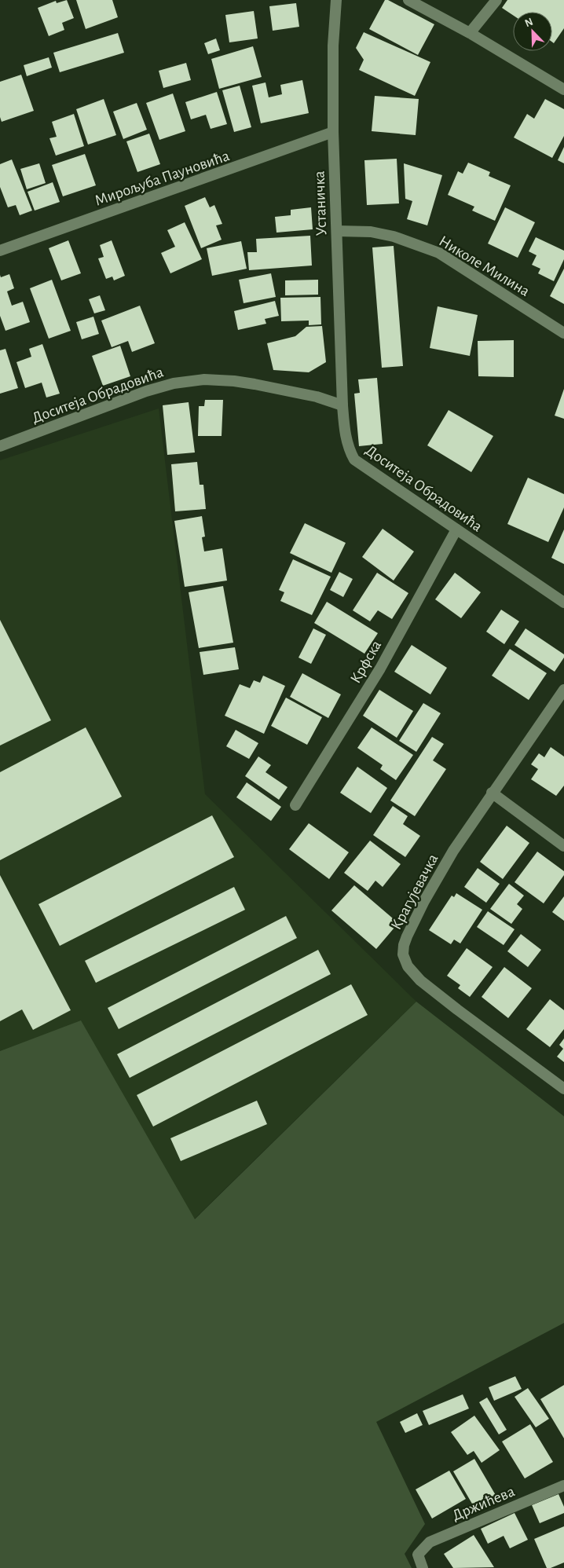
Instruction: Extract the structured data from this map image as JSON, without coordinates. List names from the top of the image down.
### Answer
{
  "streets": {
    "street": [
      "Мирољуба Пауновића",
      "Устаничка",
      "Николе Милина",
      "Доситеја Обрадовића",
      "Крфска",
      "Крагујевачка",
      "Држићева"
    ]
  },
  "crossings": [
    ["Мирољуба Пауновића", "Устаничка"],
    ["Устаничка", "Николе Милина"],
    ["Устаничка", "Доситеја Обрадовића"],
    ["Доситеја Обрадовића", "Крфска"]
  ],
  "north": "top left"
}
